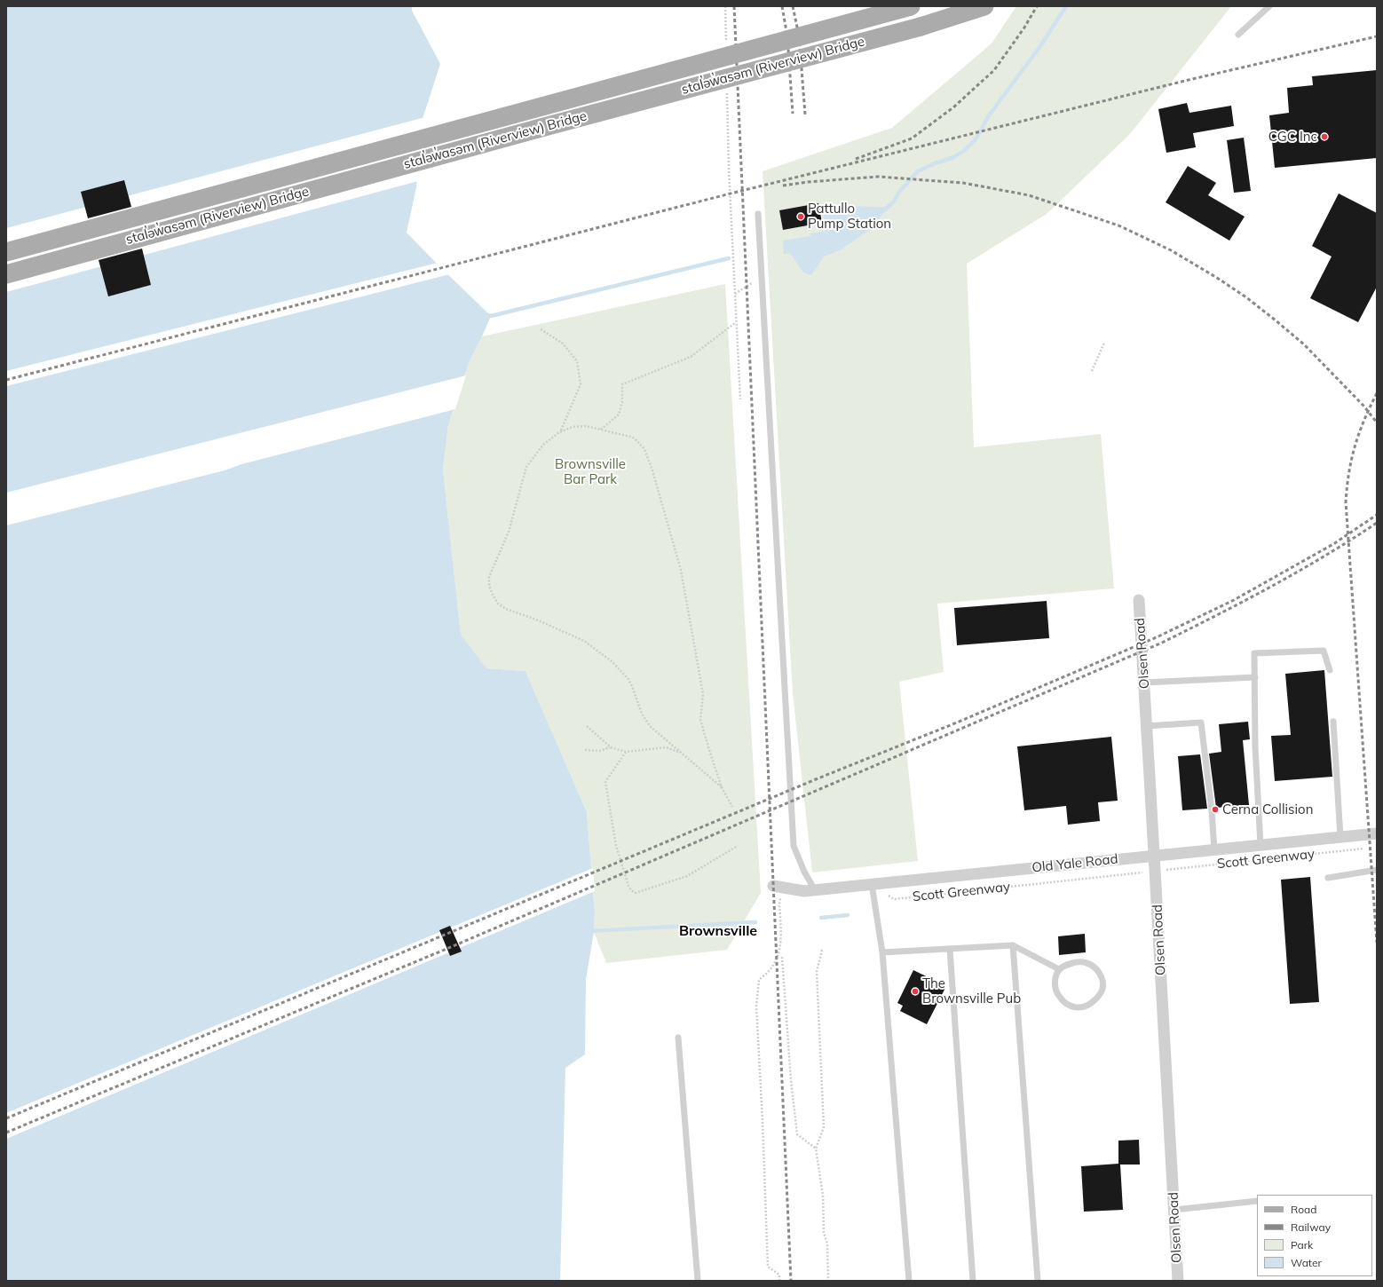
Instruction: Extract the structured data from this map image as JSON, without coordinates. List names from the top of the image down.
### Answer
{
  "streets": {
    "main road": ["stal̕əw̓asəm (Riverview) Bridge"],
    "street": ["Olsen Road", "Old Yale Road"],
    "path": ["Scott Greenway"]
  },
  "crossings": [
    ["Olsen Road", "Old Yale Road"],
    ["Scott Greenway", "Old Yale Road"]
  ],
  "districts": ["Brownsville"],
  "parks": ["Brownsville Bar Park"],
  "places": [
    "CGC Inc",
    "Pattullo Pump Station",
    "Cerna Collision",
    "The Brownsville Pub"
  ],
  "legend": [
    "Road",
    "Railway",
    "Park",
    "Water"
  ]
}
